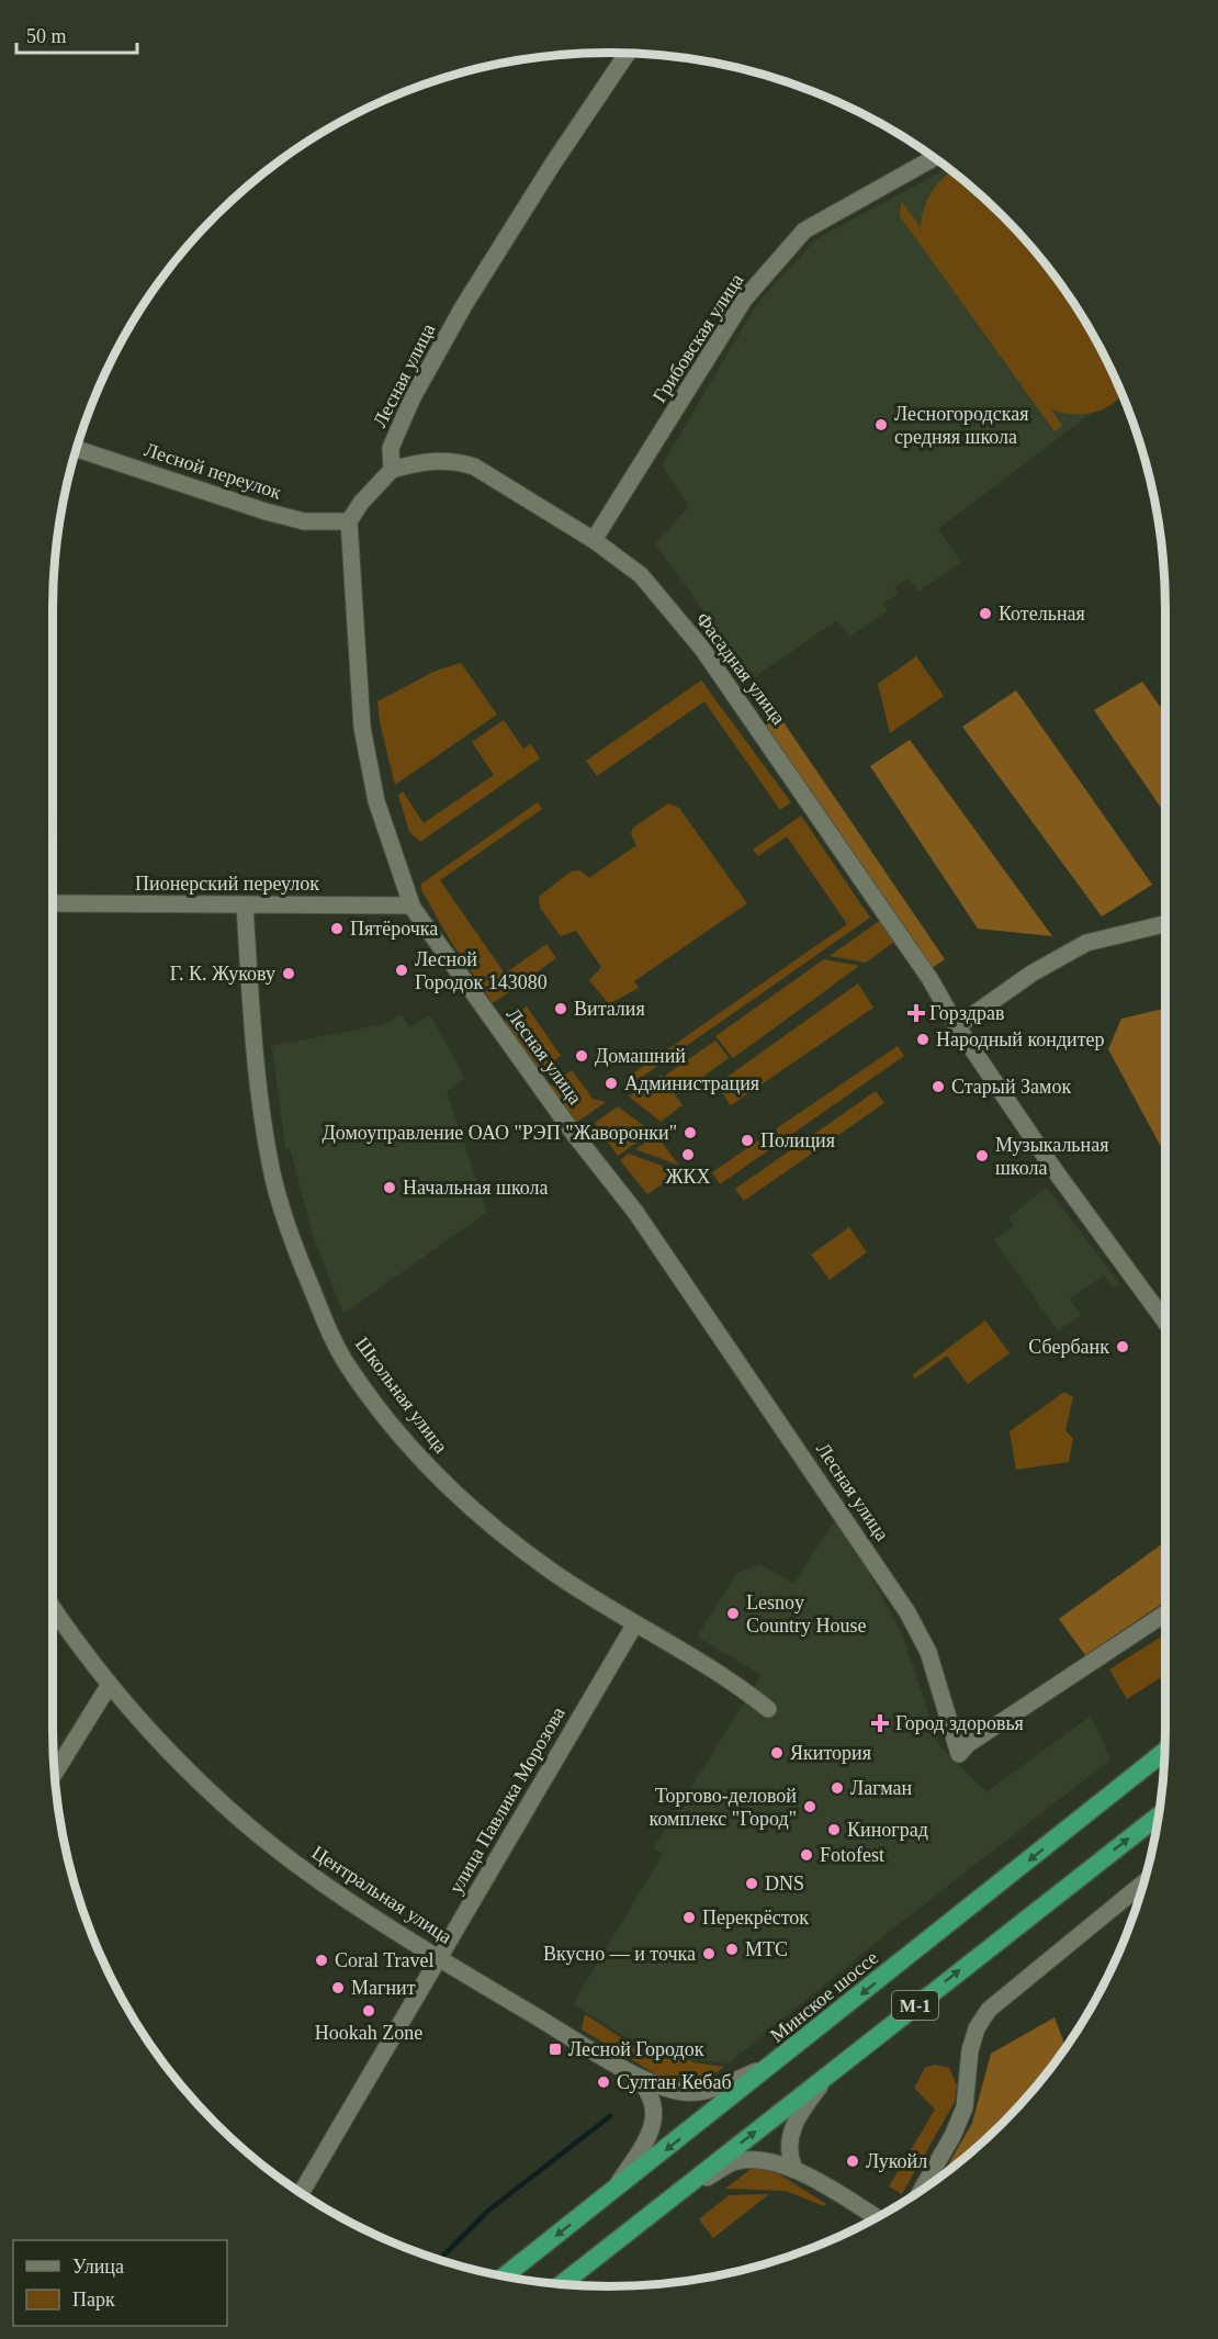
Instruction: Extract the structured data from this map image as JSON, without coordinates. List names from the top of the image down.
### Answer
{
  "streets": {
    "highway": ["Минское шоссе", "М-1"],
    "street": [
      "Грибовская улица",
      "Лесная улица",
      "Лесной переулок",
      "Фасадная улица",
      "Пионерский переулок",
      "Школьная улица",
      "улица Павлика Морозова",
      "Центральная улица"
    ]
  },
  "crossings": [
    ["Грибовская улица", "Фасадная улица"],
    ["Лесная улица", "Лесной переулок"],
    ["Лесная улица", "Фасадная улица"],
    ["Лесная улица", "Пионерский переулок"],
    ["Пионерский переулок", "Школьная улица"],
    ["Школьная улица", "улица Павлика Морозова"],
    ["улица Павлика Морозова", "Центральная улица"],
    ["Центральная улица", "Минское шоссе"]
  ],
  "places": {
    "other": [
      "Лесногородская средняя школа",
      "Котельная",
      "Пятёрочка",
      "Лесной Городок 143080",
      "Г. К. Жукову",
      "Виталия",
      "Народный кондитер",
      "Домашний",
      "Администрация",
      "Старый Замок",
      "Домоуправление ОАО \"РЭП \"Жаворонки\"",
      "Полиция",
      "ЖКХ",
      "Музыкальная школа",
      "Начальная школа",
      "Сбербанк",
      "Lesnoy Country House",
      "Якитория",
      "Лагман",
      "Торгово-деловой комплекс \"Город\"",
      "Киноград",
      "Fotofest",
      "DNS",
      "Перекрёсток",
      "МТС",
      "Вкусно — и точка",
      "Coral Travel",
      "Магнит",
      "Hookah Zone",
      "Султан Кебаб",
      "Лукойл"
    ],
    "health": ["Горздрав", "Город здоровья"],
    "transit": ["Лесной Городок"]
  },
  "legend": ["Улица", "Парк"],
  "scale_bar": "50 m"
}
